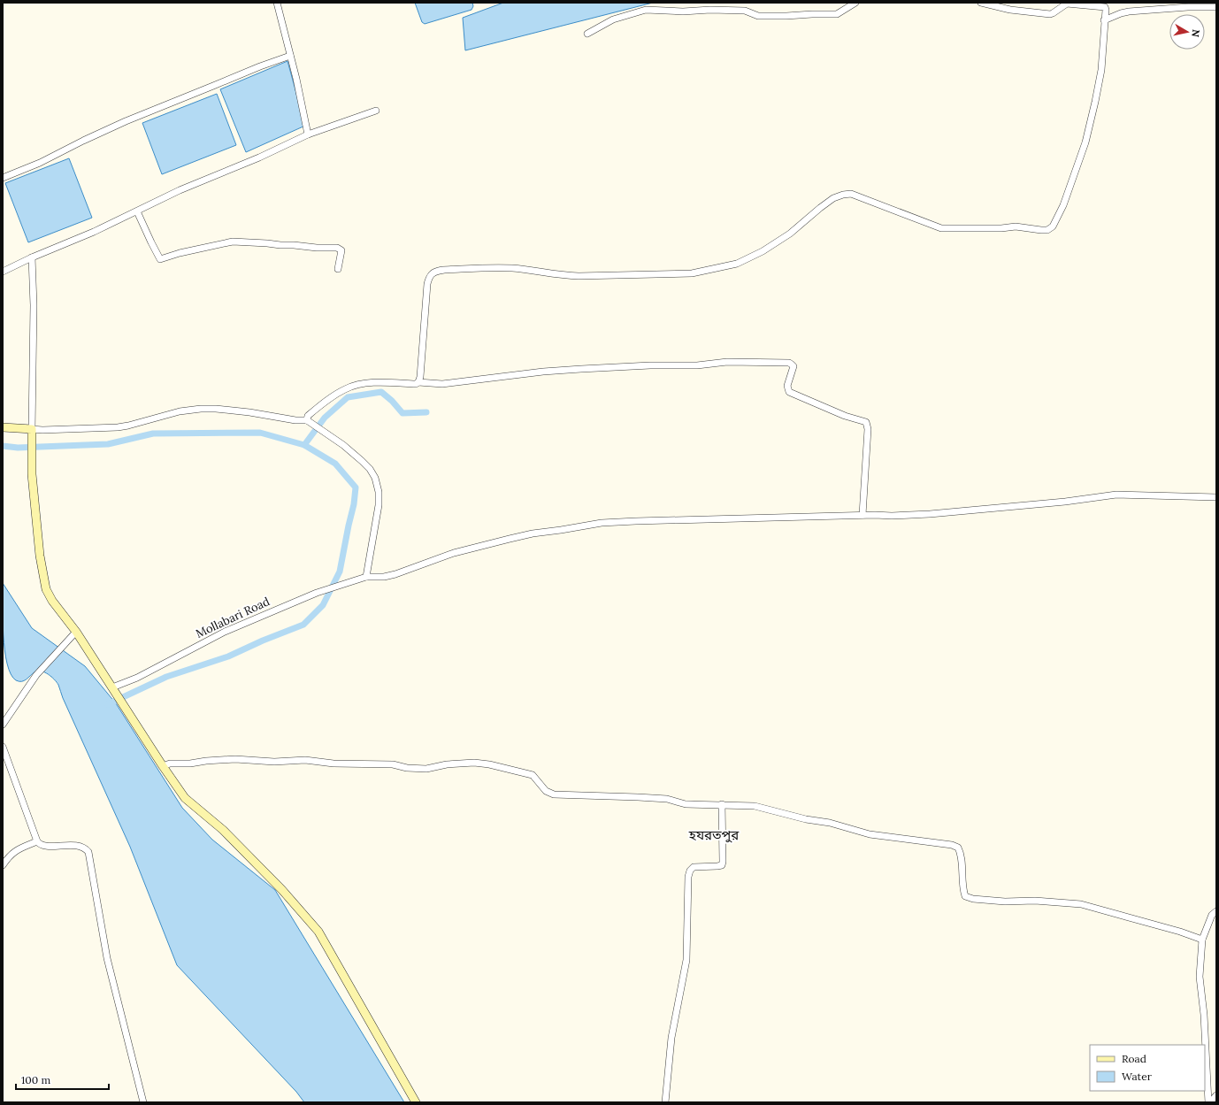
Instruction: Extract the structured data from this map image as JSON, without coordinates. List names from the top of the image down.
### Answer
{
  "streets": {
    "street": ["Mollabari Road"]
  },
  "districts": ["হযরতপুর"],
  "legend": ["Road", "Water"],
  "scale_bar": "100 m",
  "north": "right"
}
